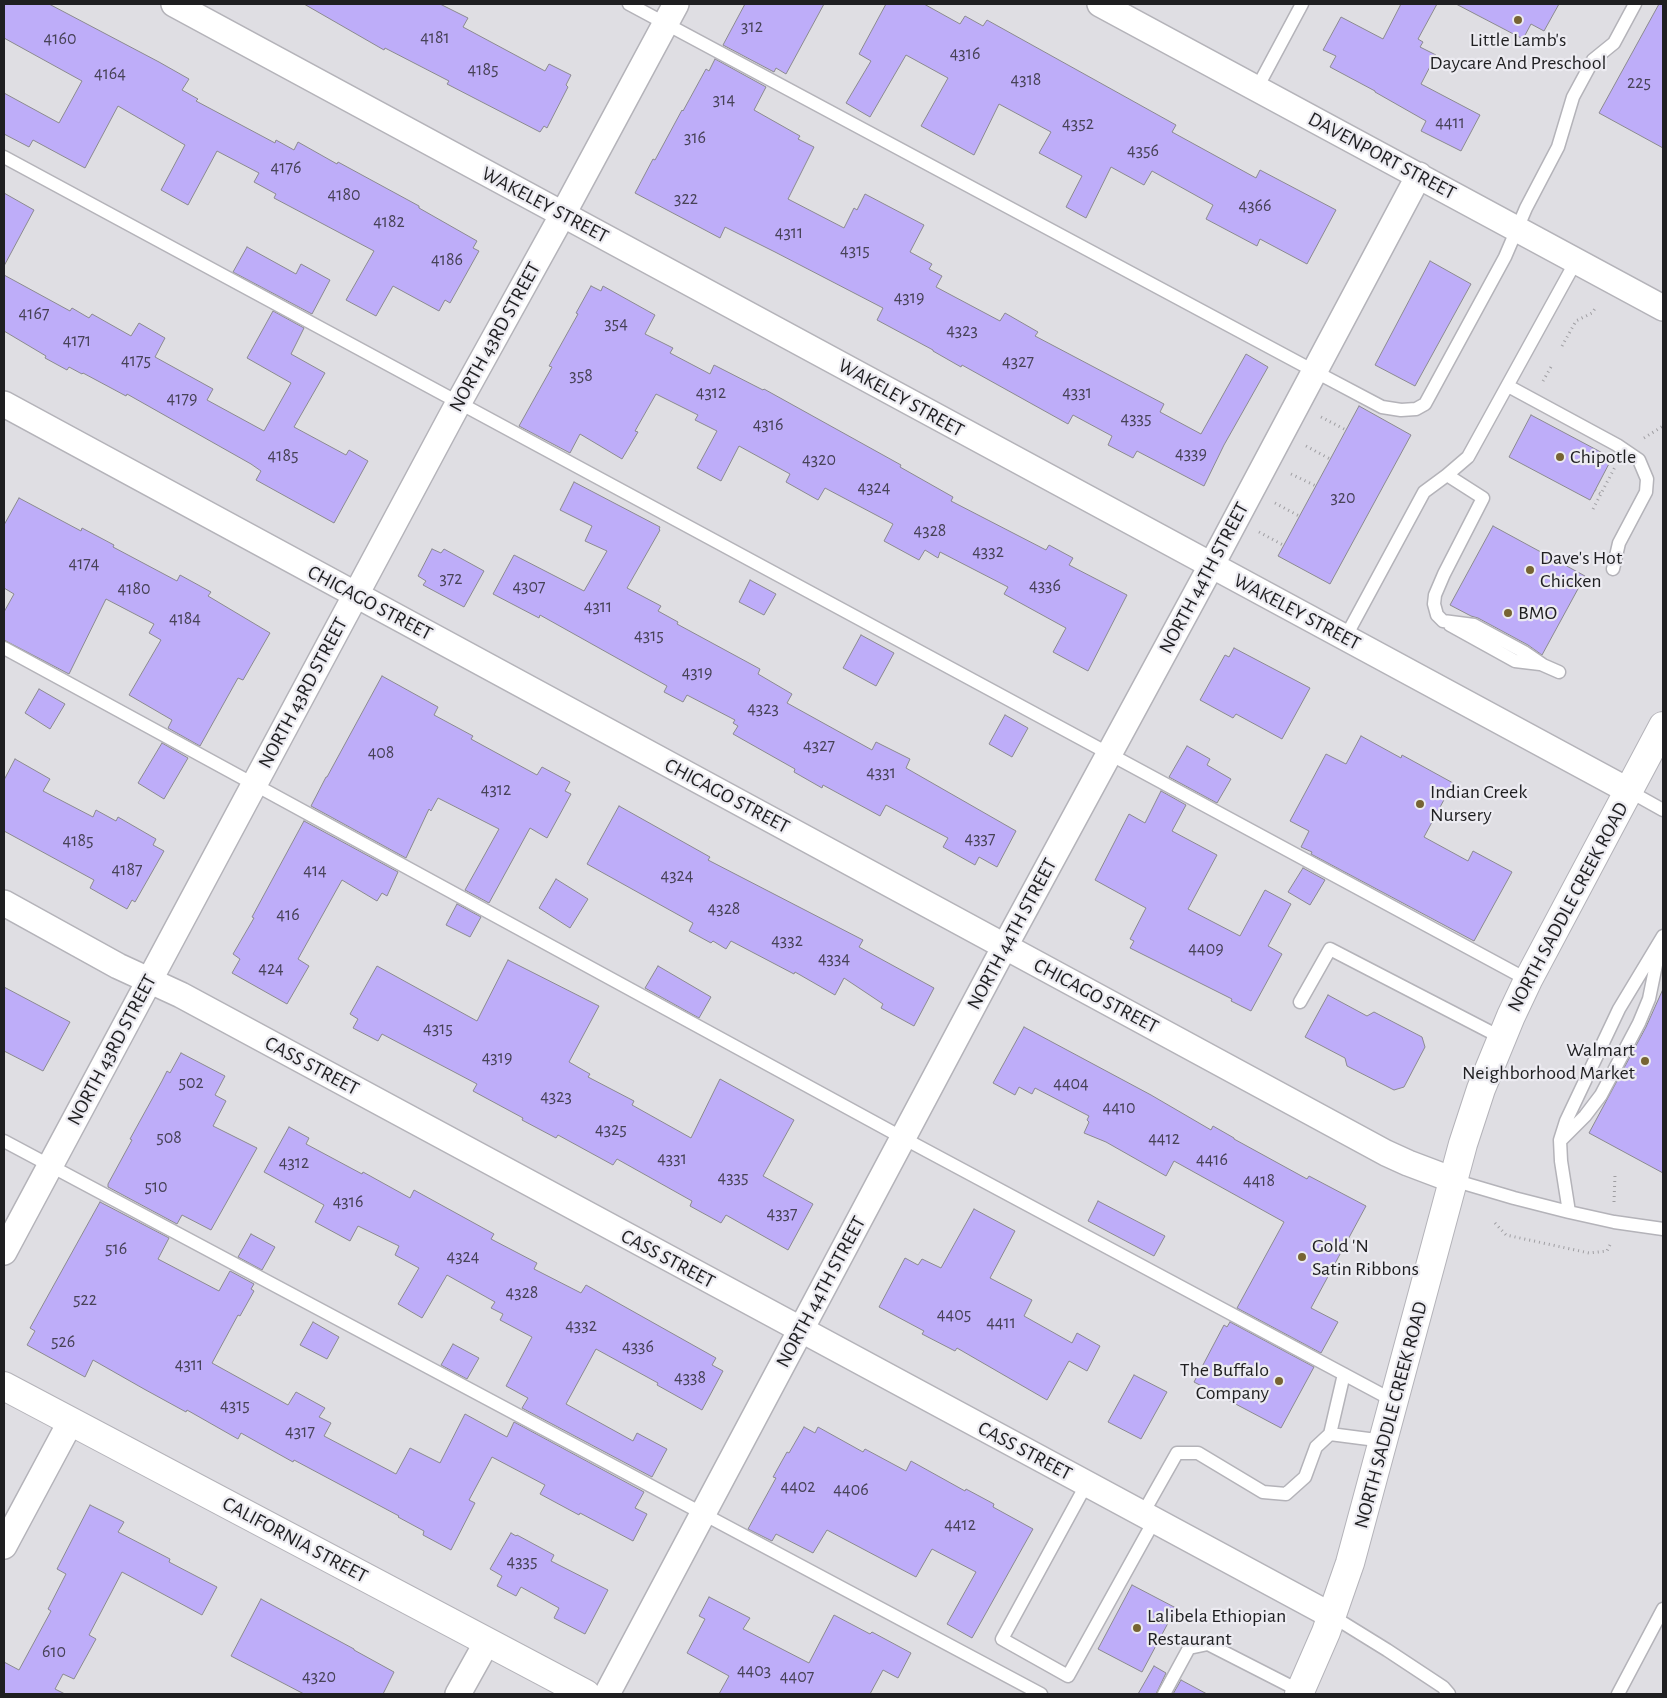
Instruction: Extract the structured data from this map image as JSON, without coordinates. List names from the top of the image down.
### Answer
{
  "streets": {
    "main road": ["NORTH SADDLE CREEK ROAD", "CALIFORNIA STREET"],
    "street": [
      "DAVENPORT STREET",
      "WAKELEY STREET",
      "NORTH 43RD STREET",
      "NORTH 44TH STREET",
      "CHICAGO STREET",
      "CASS STREET"
    ]
  },
  "crossings": [
    ["DAVENPORT STREET", "NORTH 44TH STREET"],
    ["WAKELEY STREET", "NORTH 43RD STREET"],
    ["WAKELEY STREET", "NORTH 44TH STREET"],
    ["WAKELEY STREET", "NORTH SADDLE CREEK ROAD"],
    ["NORTH 43RD STREET", "CHICAGO STREET"],
    ["NORTH 43RD STREET", "CASS STREET"],
    ["NORTH 44TH STREET", "CHICAGO STREET"],
    ["NORTH 44TH STREET", "CASS STREET"],
    ["CHICAGO STREET", "NORTH SADDLE CREEK ROAD"],
    ["NORTH SADDLE CREEK ROAD", "CASS STREET"]
  ],
  "places": [
    "Little Lamb's Daycare And Preschool",
    "Chipotle",
    "Dave's Hot Chicken",
    "BMO",
    "Indian Creek Nursery",
    "Walmart Neighborhood Market",
    "Gold 'N Satin Ribbons",
    "The Buffalo Company",
    "Lalibela Ethiopian Restaurant"
  ],
  "house_numbers": [
    "312",
    "4181",
    "4160",
    "4316",
    "4185",
    "4164",
    "4318",
    "225",
    "314",
    "4411",
    "4352",
    "316",
    "4356",
    "4176",
    "4180",
    "322",
    "4366",
    "4182",
    "4311",
    "4315",
    "4186",
    "4319",
    "4167",
    "354",
    "4323",
    "4171",
    "4175",
    "4327",
    "358",
    "4312",
    "4331",
    "4179",
    "4335",
    "4316",
    "4339",
    "4185",
    "4320",
    "4324",
    "320",
    "4328",
    "4332",
    "4174",
    "372",
    "4336",
    "4307",
    "4180",
    "4311",
    "4184",
    "4315",
    "4319",
    "4323",
    "4327",
    "408",
    "4331",
    "4312",
    "4337",
    "4185",
    "4187",
    "414",
    "4324",
    "4328",
    "416",
    "4332",
    "4409",
    "4334",
    "424",
    "4315",
    "4319",
    "502",
    "4404",
    "4323",
    "4410",
    "4325",
    "508",
    "4412",
    "4331",
    "4416",
    "4312",
    "4335",
    "4418",
    "510",
    "4316",
    "4337",
    "516",
    "4324",
    "4328",
    "522",
    "4405",
    "4411",
    "4332",
    "526",
    "4336",
    "4311",
    "4338",
    "4315",
    "4317",
    "4402",
    "4406",
    "4412",
    "4335",
    "610",
    "4403",
    "4320",
    "4407"
  ]
}
